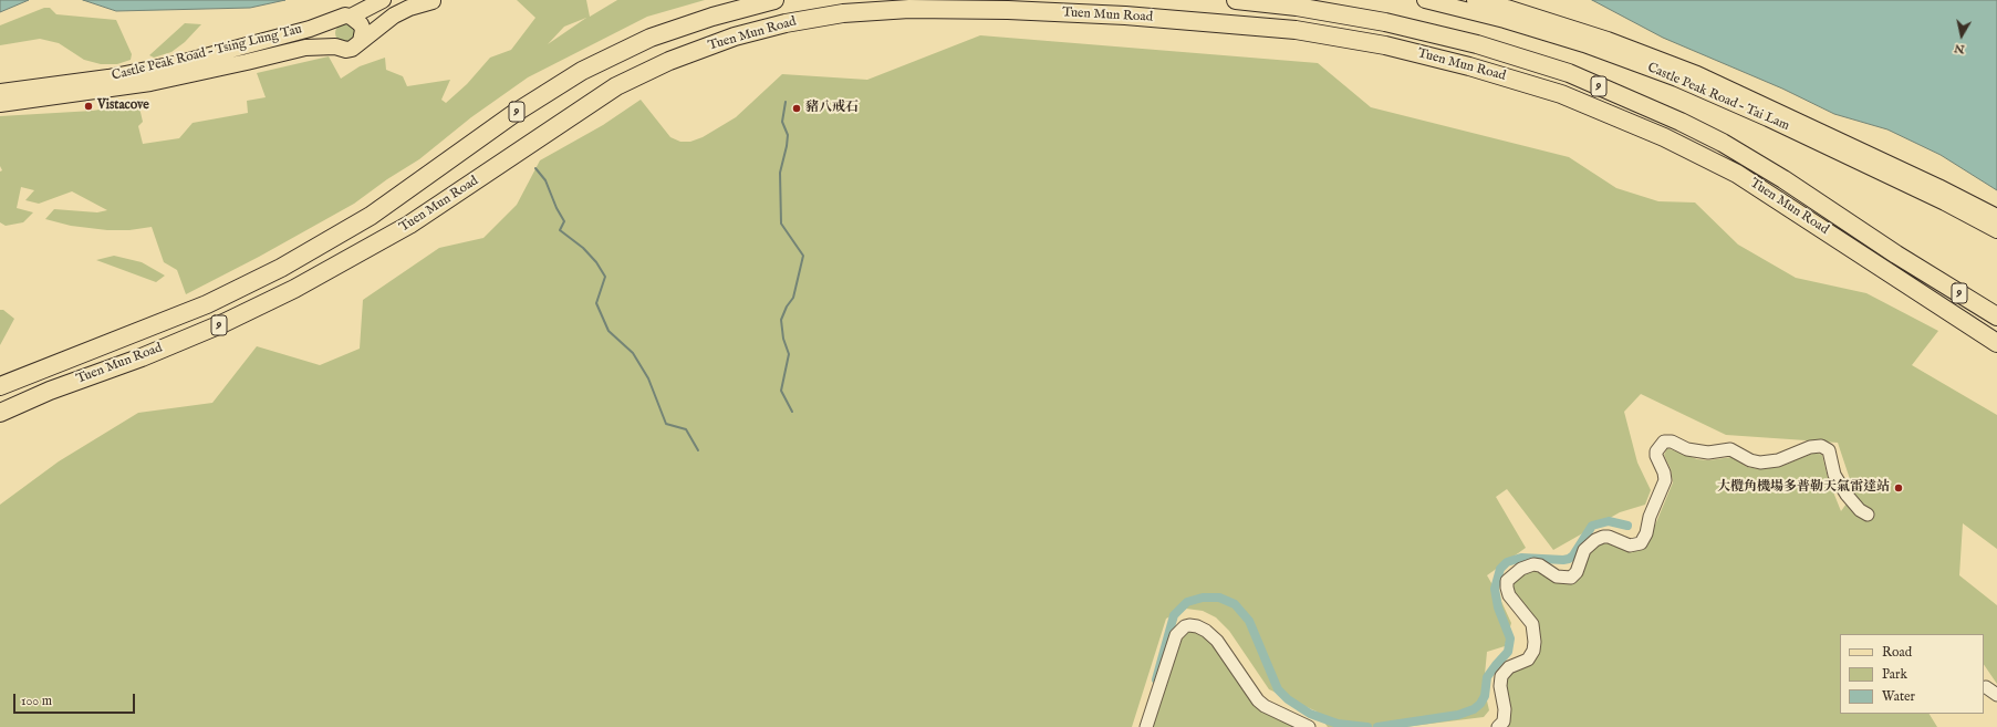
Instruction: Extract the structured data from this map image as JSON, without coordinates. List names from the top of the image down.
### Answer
{
  "streets": {
    "highway": ["Tuen Mun Road", "9"],
    "main road": ["Castle Peak Road – Tsing Lung Tau", "Castle Peak Road – Tai Lam"]
  },
  "places": ["Vistacove", "豬八戒石", "大欖角機場多普勒天氣雷達站"],
  "legend": ["Road", "Park", "Water"],
  "scale_bar": "100 m",
  "north": "bottom"
}
